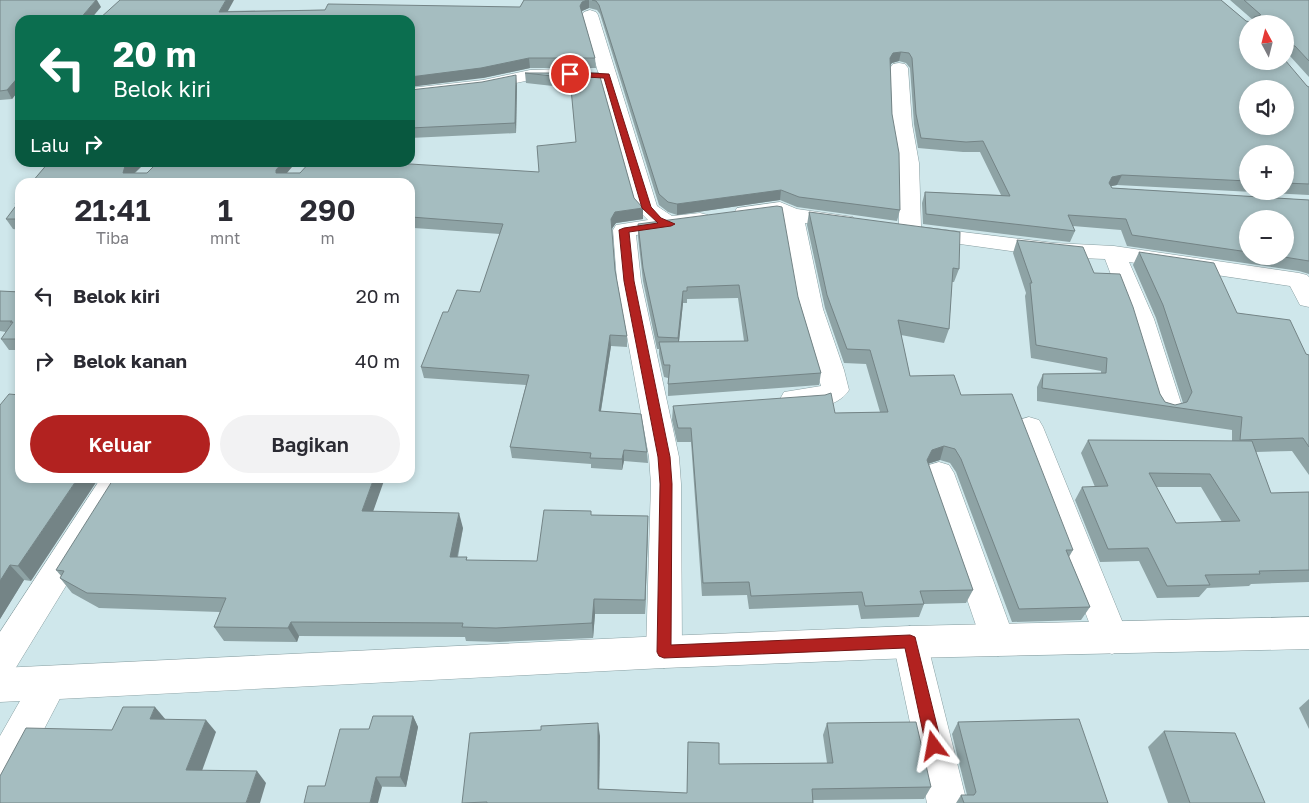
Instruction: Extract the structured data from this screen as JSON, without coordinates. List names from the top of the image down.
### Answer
{
  "north": "top",
  "page": {
    "map_buttons": ["+", "−"],
    "turn": ["20 m", "Belok kiri"],
    "then": "Lalu",
    "eta": [
      "21:41",
      "Tiba",
      "1",
      "mnt",
      "290",
      "m"
    ],
    "list": [
      {
        "name": "Belok kiri",
        "value": "20 m"
      },
      {
        "name": "Belok kanan",
        "value": "40 m"
      }
    ],
    "buttons": ["Keluar", "Bagikan"]
  }
}
